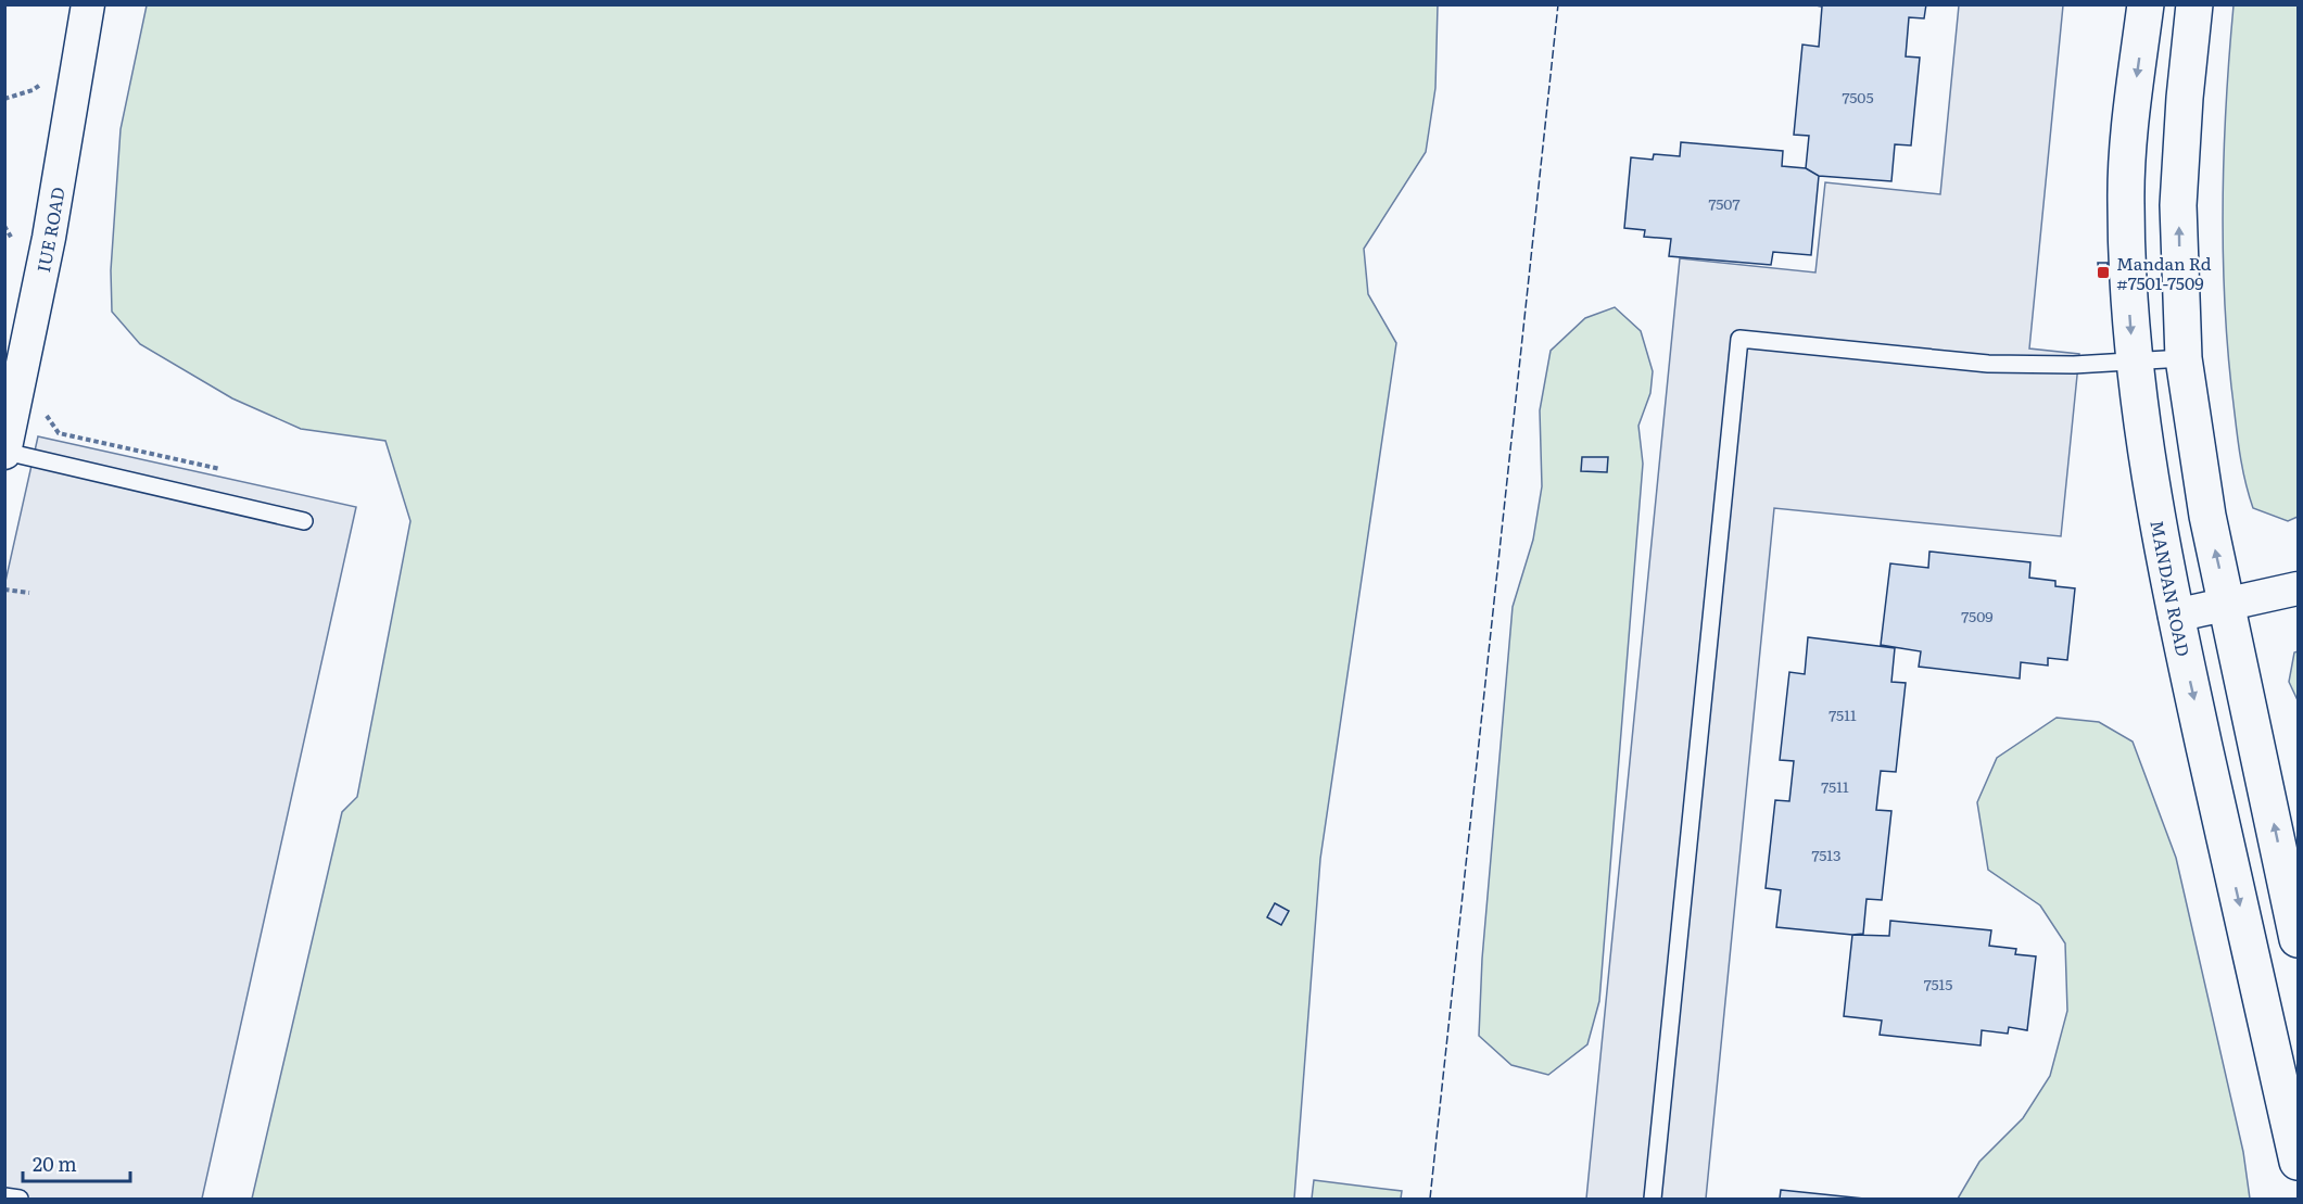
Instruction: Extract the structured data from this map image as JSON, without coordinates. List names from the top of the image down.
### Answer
{
  "streets": {
    "street": ["IUE ROAD", "MANDAN ROAD"]
  },
  "places": {
    "transit": ["Mandan Rd #7501-7509"]
  },
  "house_numbers": [
    "7505",
    "7507",
    "7509",
    "7511",
    "7511",
    "7513",
    "7515"
  ],
  "scale_bar": "20 m"
}
